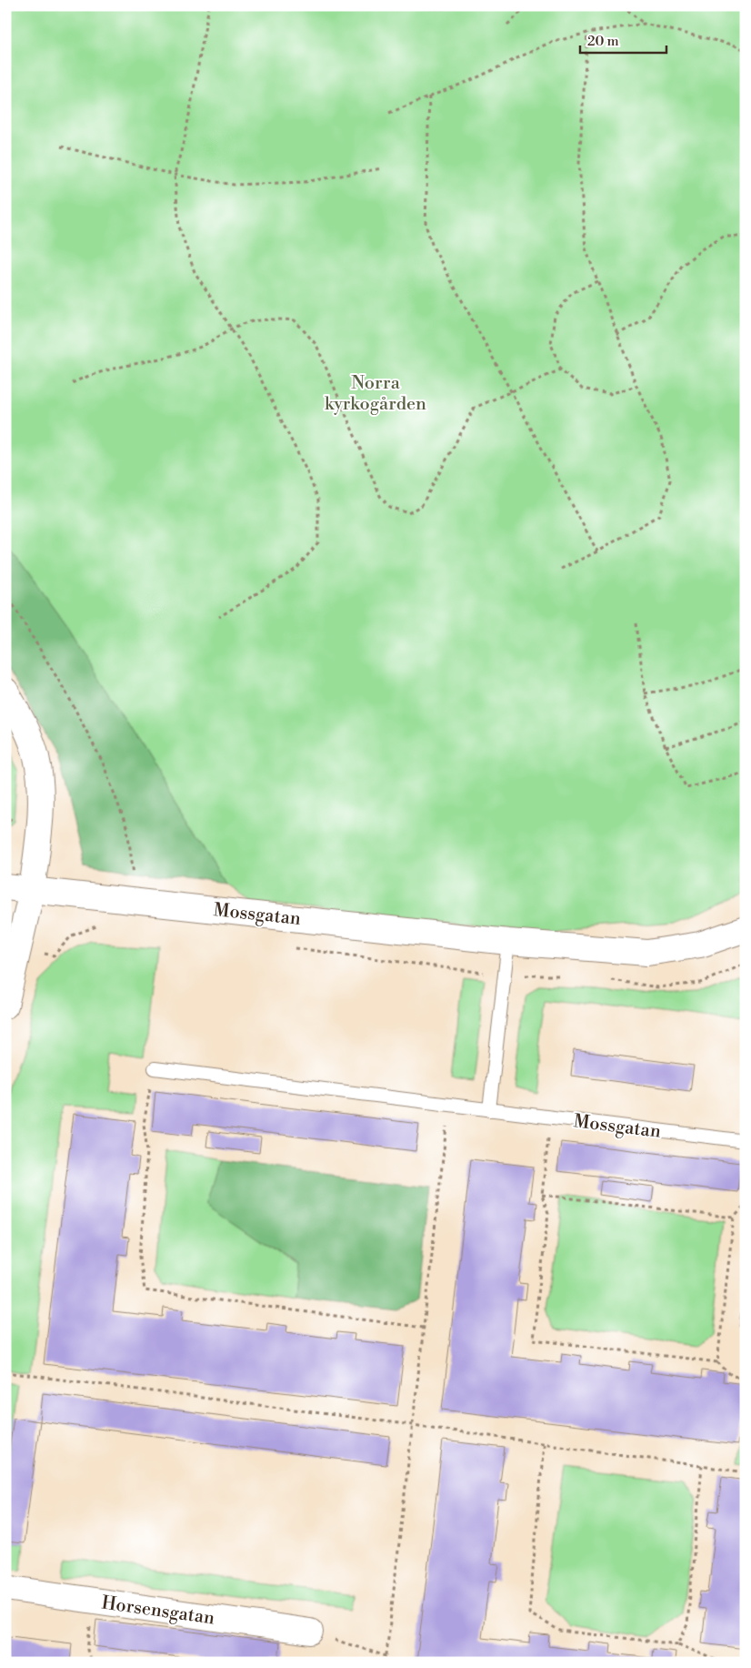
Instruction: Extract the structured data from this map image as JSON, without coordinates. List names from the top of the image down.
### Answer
{
  "streets": {
    "street": ["Mossgatan", "Horsensgatan"]
  },
  "parks": ["Norra kyrkogården"],
  "scale_bar": "20 m"
}
